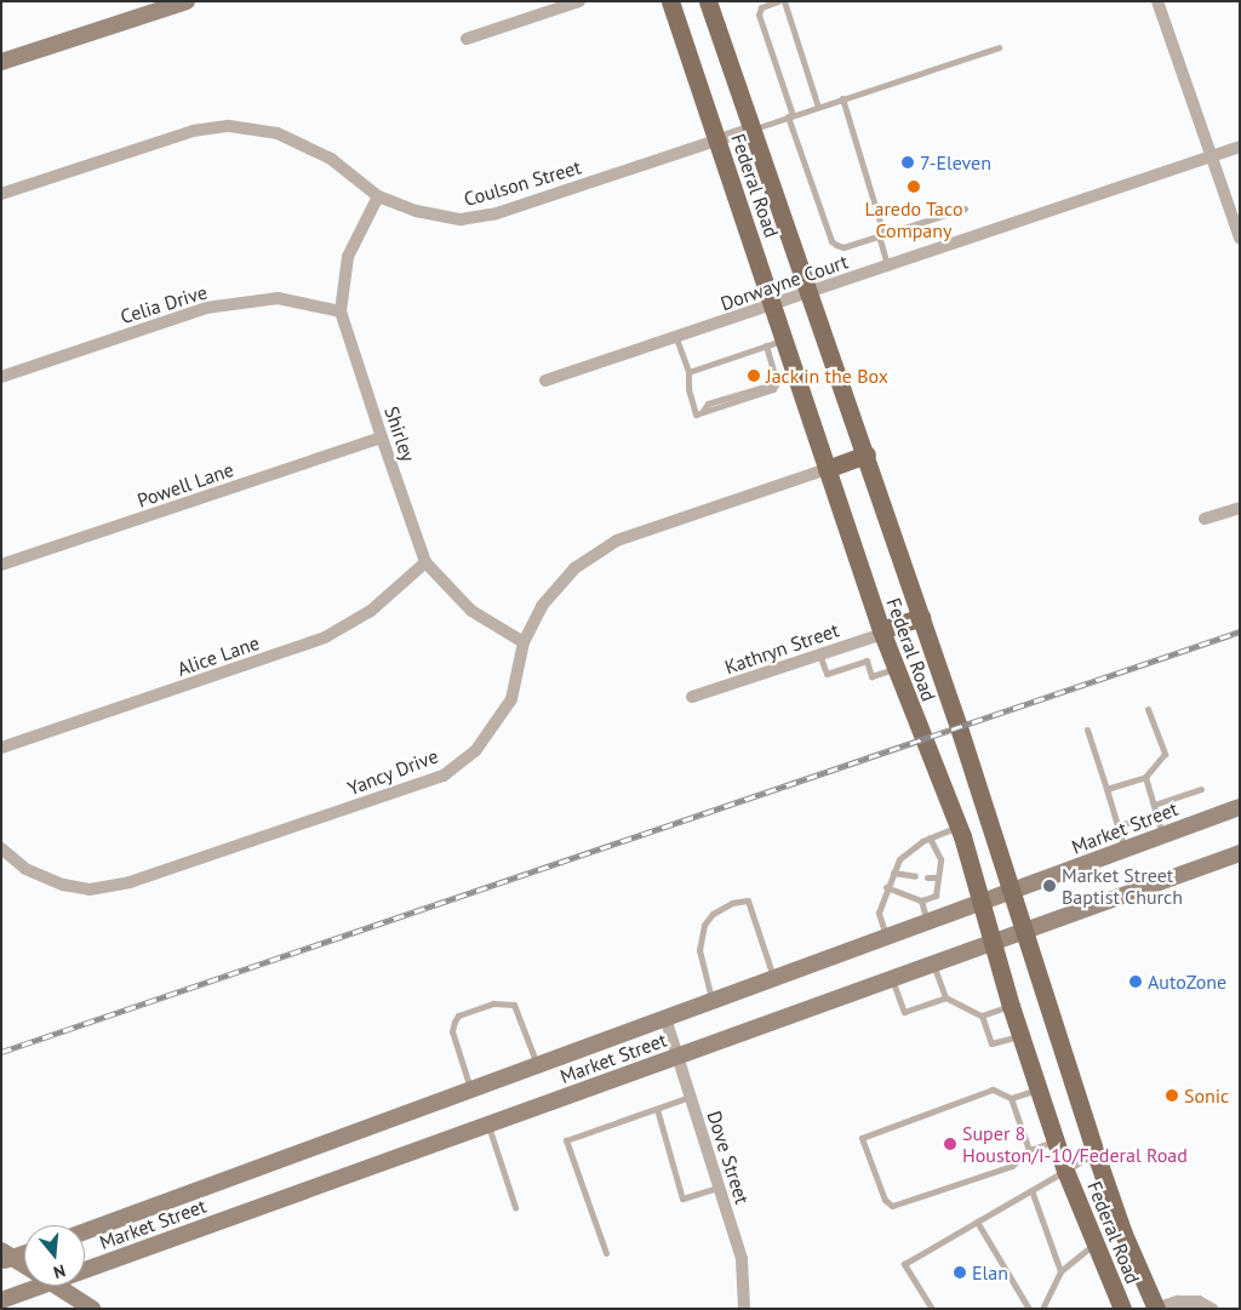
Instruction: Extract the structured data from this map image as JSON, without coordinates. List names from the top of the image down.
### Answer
{
  "streets": {
    "main road": ["Federal Road", "Market Street"],
    "street": [
      "Coulson Street",
      "Dorwayne Court",
      "Celia Drive",
      "Shirley",
      "Powell Lane",
      "Kathryn Street",
      "Alice Lane",
      "Yancy Drive",
      "Dove Street"
    ]
  },
  "crossings": [
    ["Coulson Street", "Federal Road"],
    ["Coulson Street", "Shirley"],
    ["Federal Road", "Dorwayne Court"],
    ["Federal Road", "Kathryn Street"],
    ["Federal Road", "Yancy Drive"],
    ["Federal Road", "Market Street"],
    ["Celia Drive", "Shirley"],
    ["Shirley", "Powell Lane"],
    ["Shirley", "Alice Lane"],
    ["Shirley", "Yancy Drive"],
    ["Market Street", "Dove Street"]
  ],
  "places": [
    "7-Eleven",
    "Laredo Taco Company",
    "Jack in the Box",
    "Market Street Baptist Church",
    "AutoZone",
    "Sonic",
    "Super 8 Houston/I-10/Federal Road",
    "Elan"
  ],
  "north": "bottom"
}
